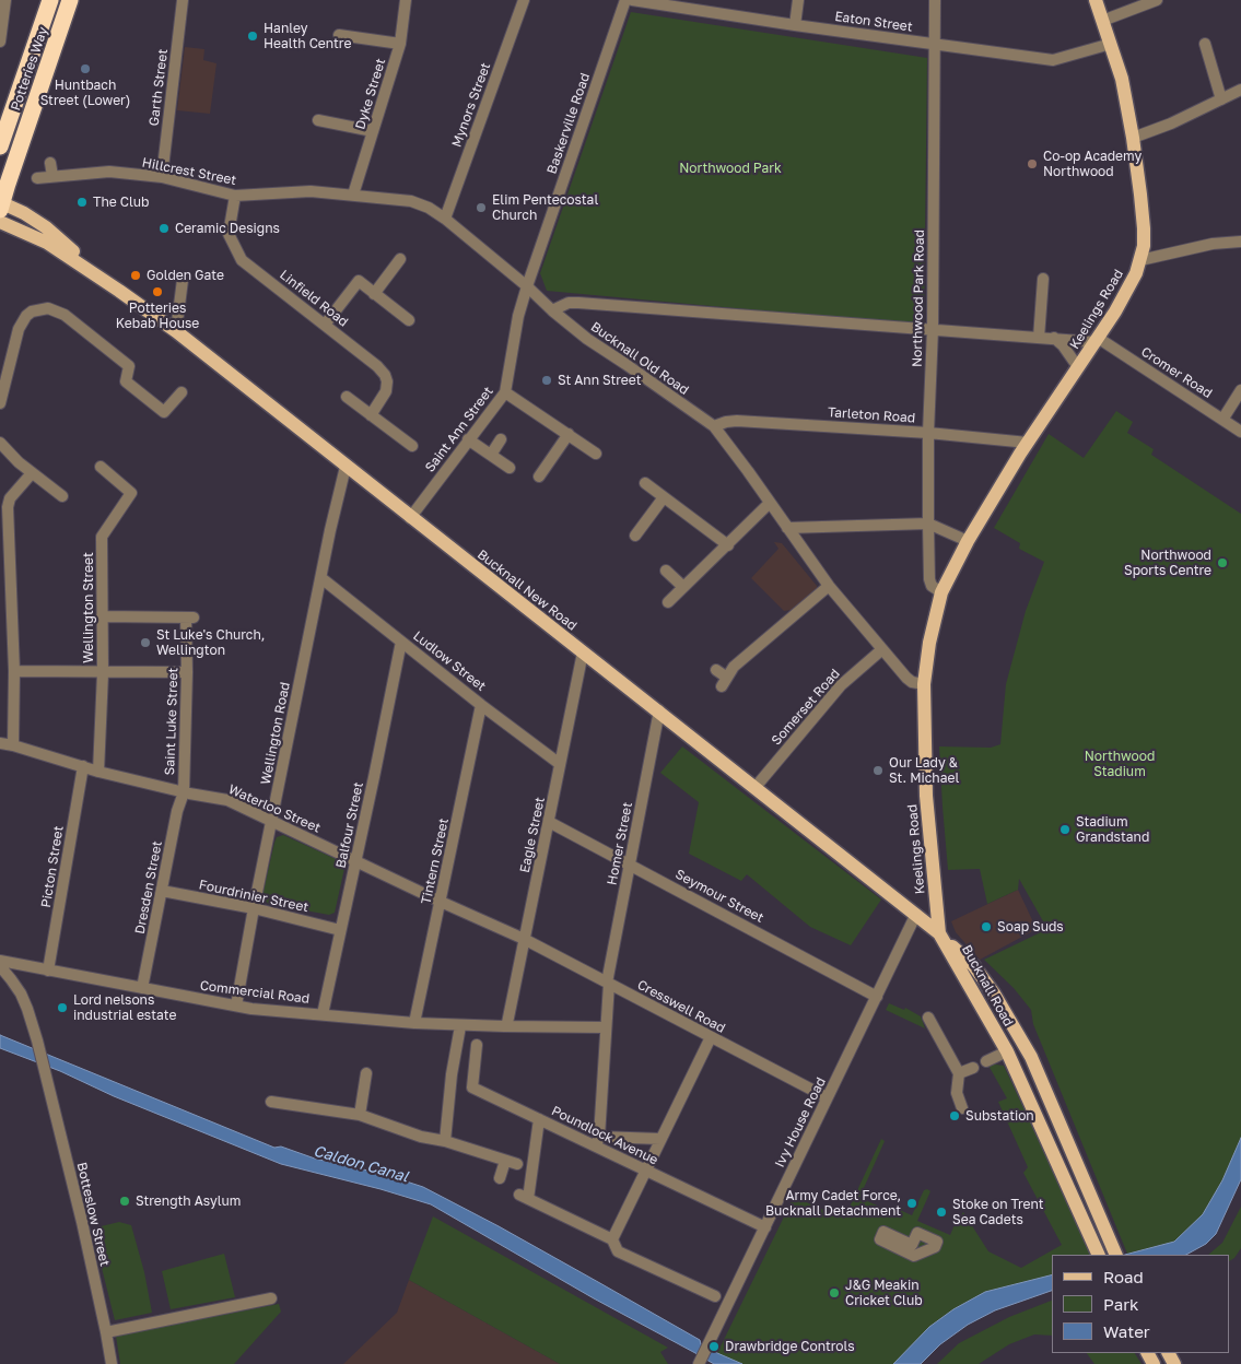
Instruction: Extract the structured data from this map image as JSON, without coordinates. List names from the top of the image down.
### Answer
{
  "streets": {
    "highway": ["Potteries Way"],
    "main road": ["Keelings Road", "Bucknall New Road", "Bucknall Road"],
    "street": [
      "Eaton Street",
      "Garth Street",
      "Dyke Street",
      "Mynors Street",
      "Baskerville Road",
      "Hillcrest Street",
      "Linfield Road",
      "Northwood Park Road",
      "Bucknall Old Road",
      "Cromer Road",
      "Tarleton Road",
      "Saint Ann Street",
      "Wellington Street",
      "Ludlow Street",
      "Somerset Road",
      "Saint Luke Street",
      "Wellington Road",
      "Waterloo Street",
      "Balfour Street",
      "Eagle Street",
      "Homer Street",
      "Tintern Street",
      "Picton Street",
      "Dresden Street",
      "Fourdrinier Street",
      "Seymour Street",
      "Commercial Road",
      "Cresswell Road",
      "Ivy House Road",
      "Poundlock Avenue",
      "Botteslow Street"
    ]
  },
  "crossings": [
    ["Eaton Street", "Northwood Park Road"],
    ["Eaton Street", "Keelings Road"],
    ["Potteries Way", "Bucknall New Road"],
    ["Garth Street", "Hillcrest Street"],
    ["Dyke Street", "Bucknall Old Road"],
    ["Mynors Street", "Bucknall Old Road"],
    ["Baskerville Road", "Bucknall Old Road"],
    ["Baskerville Road", "Saint Ann Street"],
    ["Hillcrest Street", "Linfield Road"],
    ["Hillcrest Street", "Bucknall Old Road"],
    ["Northwood Park Road", "Keelings Road"],
    ["Northwood Park Road", "Tarleton Road"],
    ["Keelings Road", "Bucknall Old Road"],
    ["Keelings Road", "Cromer Road"],
    ["Keelings Road", "Tarleton Road"],
    ["Keelings Road", "Bucknall New Road"],
    ["Keelings Road", "Bucknall Road"],
    ["Bucknall Old Road", "Tarleton Road"],
    ["Bucknall Old Road", "Saint Ann Street"],
    ["Bucknall Old Road", "Somerset Road"],
    ["Saint Ann Street", "Bucknall New Road"],
    ["Bucknall New Road", "Somerset Road"],
    ["Bucknall New Road", "Wellington Road"],
    ["Bucknall New Road", "Eagle Street"],
    ["Bucknall New Road", "Homer Street"],
    ["Bucknall New Road", "Bucknall Road"],
    ["Bucknall New Road", "Ivy House Road"],
    ["Wellington Street", "Saint Luke Street"],
    ["Wellington Street", "Waterloo Street"],
    ["Ludlow Street", "Wellington Road"],
    ["Ludlow Street", "Balfour Street"],
    ["Ludlow Street", "Eagle Street"],
    ["Ludlow Street", "Tintern Street"],
    ["Saint Luke Street", "Waterloo Street"],
    ["Saint Luke Street", "Dresden Street"],
    ["Wellington Road", "Waterloo Street"],
    ["Wellington Road", "Fourdrinier Street"],
    ["Wellington Road", "Commercial Road"],
    ["Waterloo Street", "Balfour Street"],
    ["Waterloo Street", "Eagle Street"],
    ["Waterloo Street", "Tintern Street"],
    ["Waterloo Street", "Picton Street"],
    ["Waterloo Street", "Dresden Street"],
    ["Waterloo Street", "Cresswell Road"],
    ["Balfour Street", "Fourdrinier Street"],
    ["Balfour Street", "Commercial Road"],
    ["Eagle Street", "Seymour Street"],
    ["Eagle Street", "Commercial Road"],
    ["Eagle Street", "Cresswell Road"],
    ["Homer Street", "Seymour Street"],
    ["Homer Street", "Commercial Road"],
    ["Homer Street", "Cresswell Road"],
    ["Homer Street", "Poundlock Avenue"],
    ["Tintern Street", "Commercial Road"],
    ["Picton Street", "Commercial Road"],
    ["Dresden Street", "Fourdrinier Street"],
    ["Dresden Street", "Commercial Road"],
    ["Seymour Street", "Ivy House Road"],
    ["Cresswell Road", "Ivy House Road"],
    ["Ivy House Road", "Poundlock Avenue"]
  ],
  "water": ["Caldon Canal"],
  "parks": ["Northwood Park", "Northwood Stadium"],
  "places": [
    "Hanley Health Centre",
    "Huntbach Street (Lower)",
    "Co-op Academy Northwood",
    "The Club",
    "Elim Pentecostal Church",
    "Ceramic Designs",
    "Golden Gate",
    "Potteries Kebab House",
    "St Ann Street",
    "Northwood Sports Centre",
    "St Luke's Church, Wellington",
    "Our Lady & St. Michael",
    "Stadium Grandstand",
    "Soap Suds",
    "Lord nelsons industrial estate",
    "Substation",
    "Strength Asylum",
    "Army Cadet Force, Bucknall Detachment",
    "Stoke on Trent Sea Cadets",
    "J&G Meakin Cricket Club",
    "Drawbridge Controls"
  ],
  "legend": ["Road", "Park", "Water"]
}
